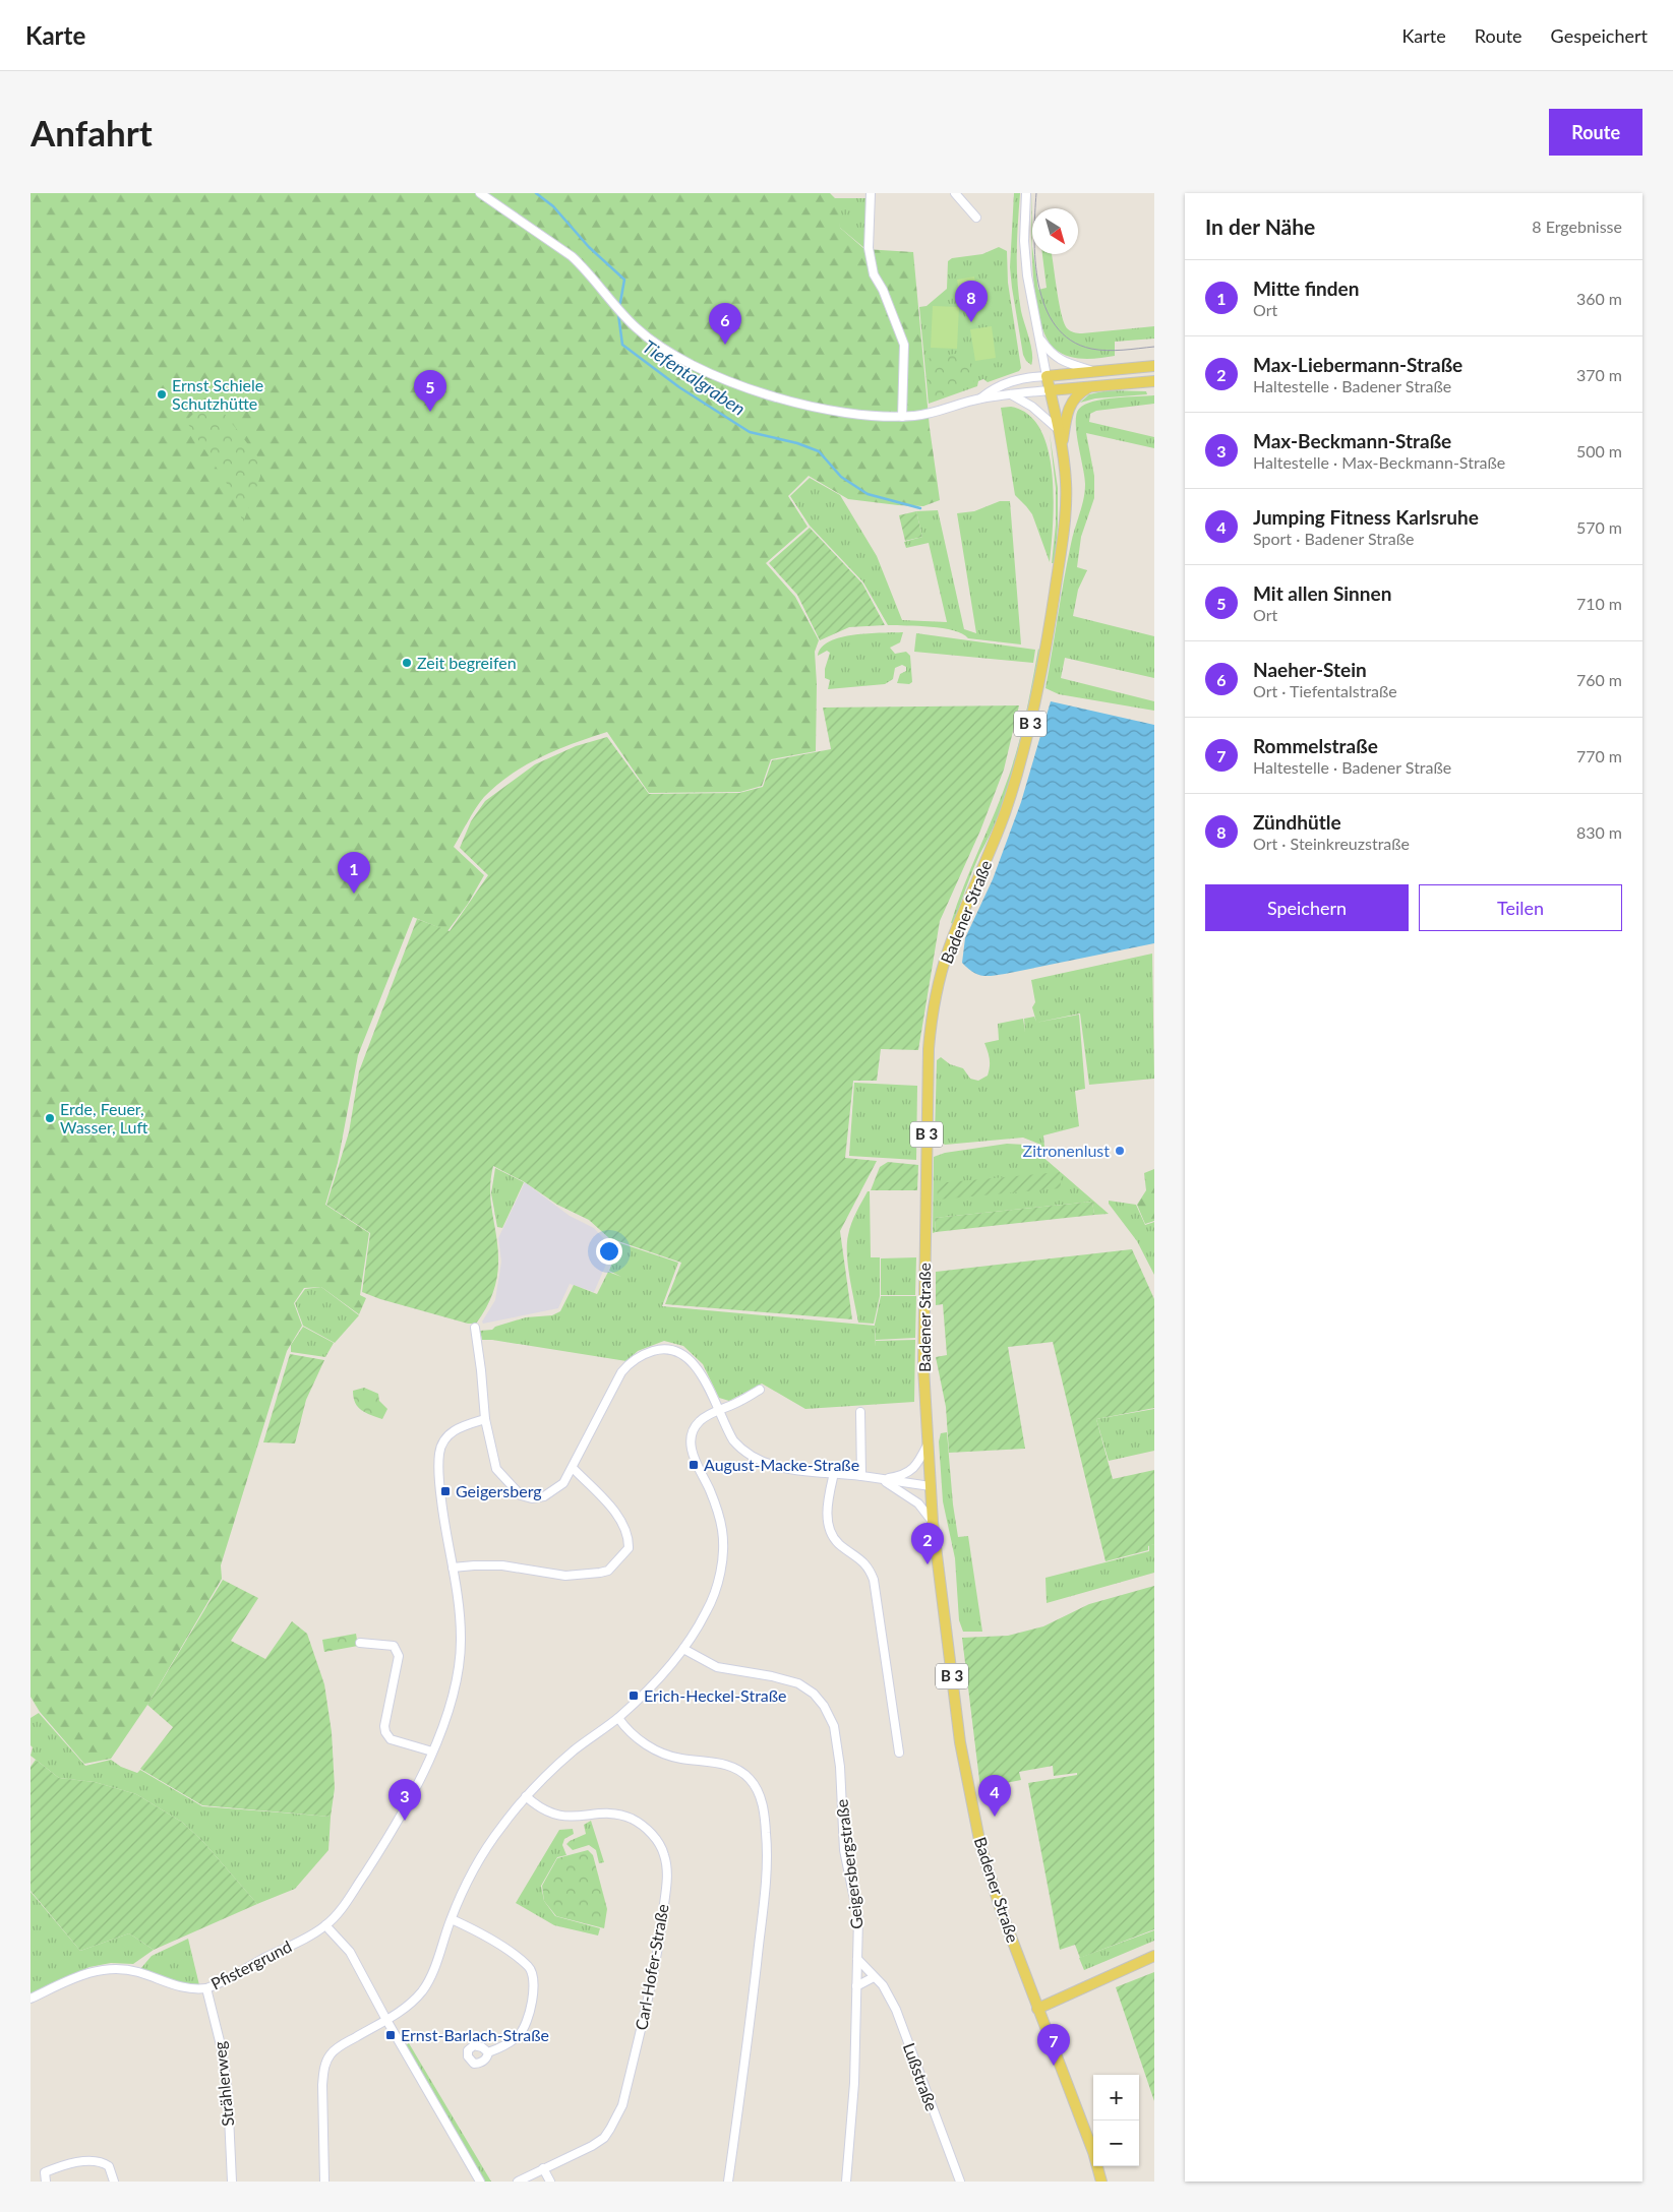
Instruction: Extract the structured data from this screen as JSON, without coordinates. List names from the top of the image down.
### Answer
{
  "streets": {
    "main road": ["B 3", "Badener Straße"],
    "street": [
      "Geigersbergstraße",
      "Pfistergrund",
      "Carl-Hofer-Straße",
      "Lußstraße",
      "Strählerweg"
    ]
  },
  "crossings": [
    ["Geigersbergstraße", "Lußstraße"],
    ["Pfistergrund", "Strählerweg"]
  ],
  "water": ["Tiefentalgraben"],
  "places": {
    "other": [
      "Ernst Schiele Schutzhütte",
      "Zeit begreifen",
      "Erde, Feuer, Wasser, Luft",
      "Zitronenlust"
    ],
    "transit": [
      "August-Macke-Straße",
      "Geigersberg",
      "Erich-Heckel-Straße",
      "Ernst-Barlach-Straße"
    ]
  },
  "north": "bottom right",
  "page": {
    "header": "Karte",
    "nav": ["Karte", "Route", "Gespeichert"],
    "buttons": [
      "Route",
      ["Speichern", "Teilen"]
    ],
    "title": "Anfahrt",
    "heading": ["In der Nähe", "8 Ergebnisse"],
    "list": [
      {
        "mark": "1",
        "name": "Mitte finden",
        "note": "Ort",
        "value": "360 m"
      },
      {
        "mark": "2",
        "name": "Max-Liebermann-Straße",
        "note": "Haltestelle · Badener Straße",
        "value": "370 m"
      },
      {
        "mark": "3",
        "name": "Max-Beckmann-Straße",
        "note": "Haltestelle · Max-Beckmann-Straße",
        "value": "500 m"
      },
      {
        "mark": "4",
        "name": "Jumping Fitness Karlsruhe",
        "note": "Sport · Badener Straße",
        "value": "570 m"
      },
      {
        "mark": "5",
        "name": "Mit allen Sinnen",
        "note": "Ort",
        "value": "710 m"
      },
      {
        "mark": "6",
        "name": "Naeher-Stein",
        "note": "Ort · Tiefentalstraße",
        "value": "760 m"
      },
      {
        "mark": "7",
        "name": "Rommelstraße",
        "note": "Haltestelle · Badener Straße",
        "value": "770 m"
      },
      {
        "mark": "8",
        "name": "Zündhütle",
        "note": "Ort · Steinkreuzstraße",
        "value": "830 m"
      }
    ],
    "pins": [
      "8",
      "6",
      "5",
      "1",
      "2",
      "4",
      "3",
      "7"
    ],
    "map_buttons": ["+", "−"]
  }
}
